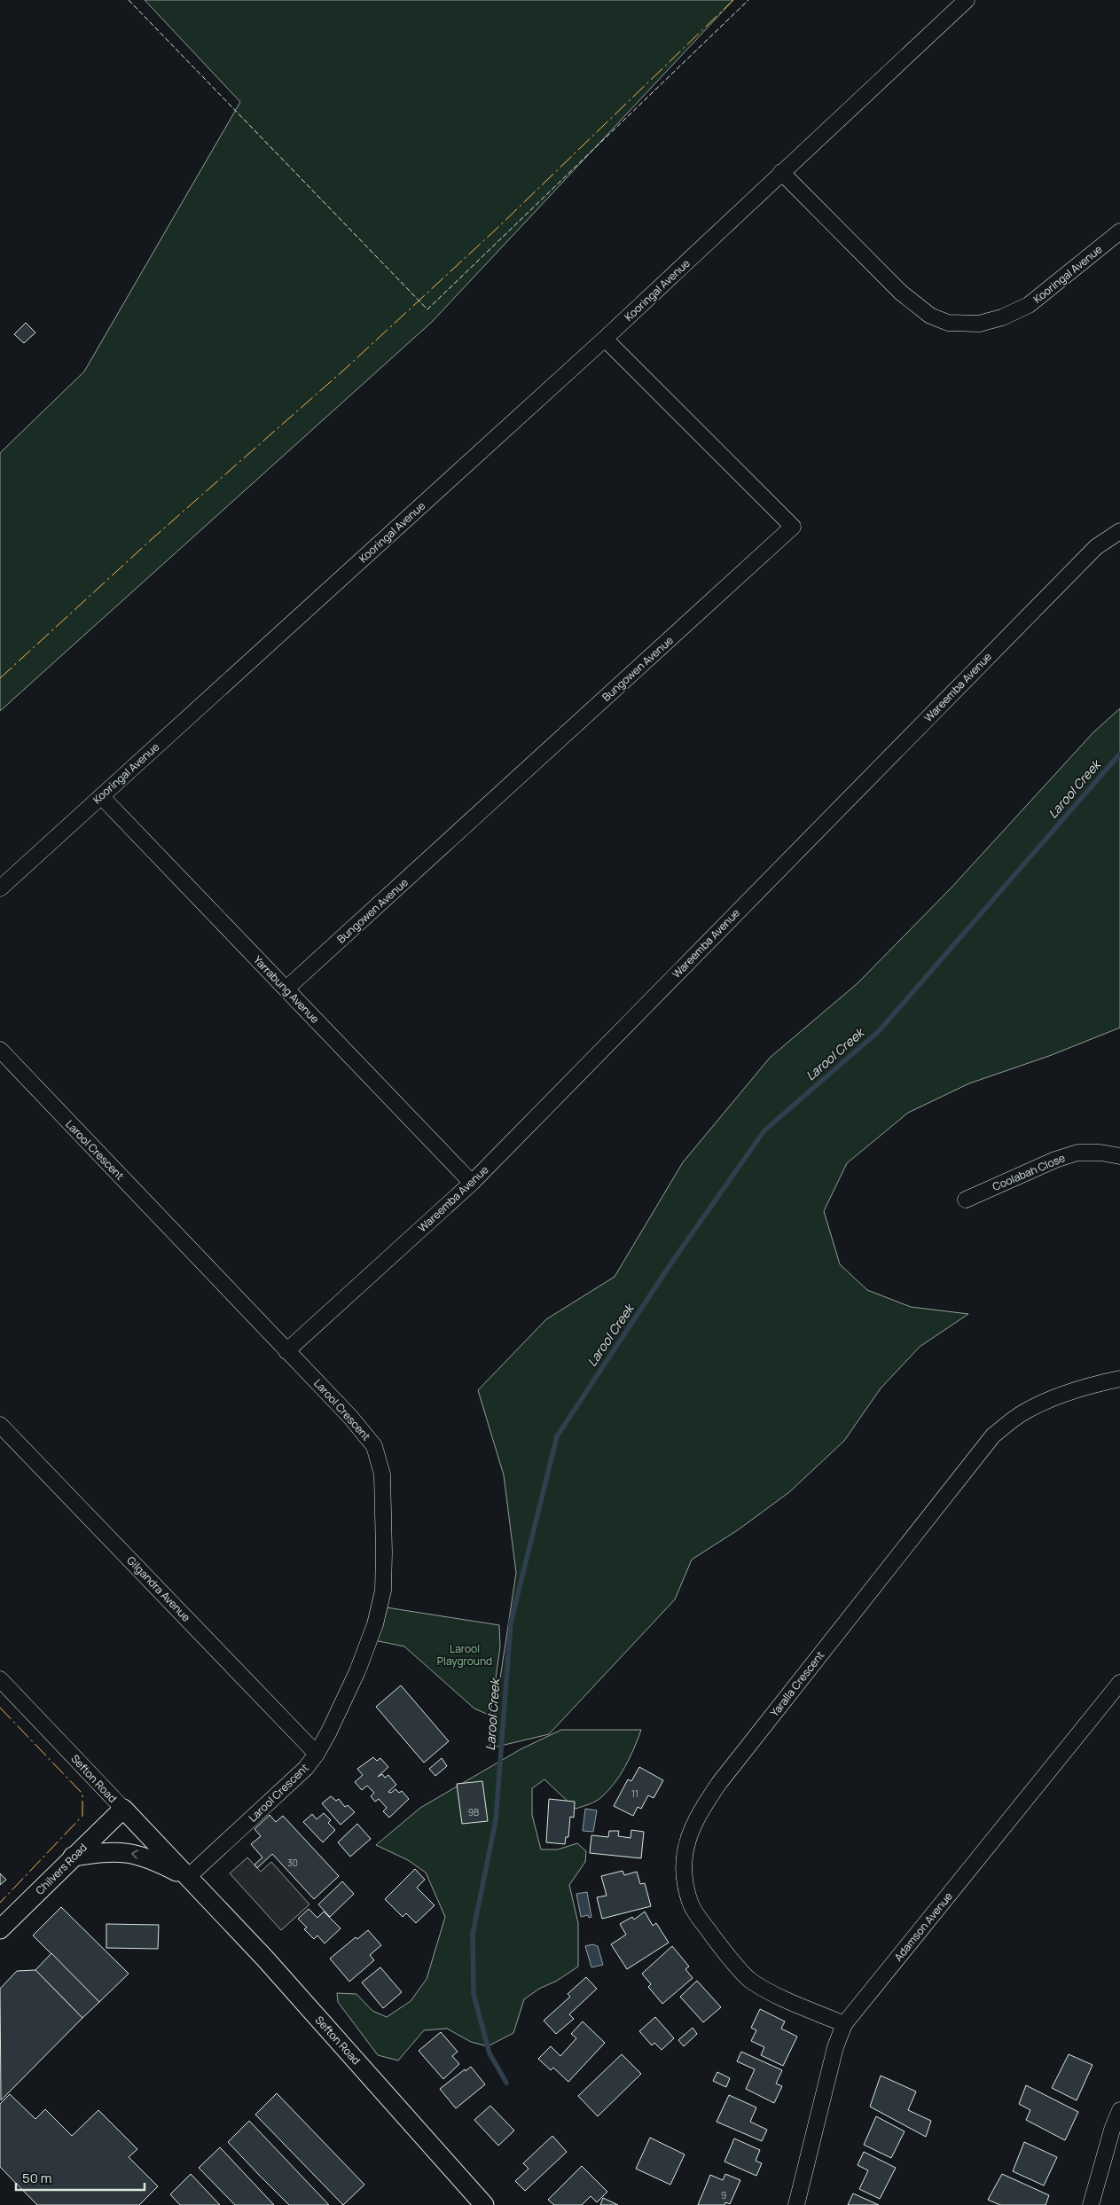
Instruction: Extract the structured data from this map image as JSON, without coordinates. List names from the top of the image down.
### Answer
{
  "streets": {
    "street": [
      "Kooringal Avenue",
      "Bungowen Avenue",
      "Wareemba Avenue",
      "Yarrabung Avenue",
      "Larool Crescent",
      "Coolabah Close",
      "Gilgandra Avenue",
      "Yaralla Crescent",
      "Sefton Road",
      "Chilvers Road",
      "Adamson Avenue"
    ]
  },
  "crossings": [
    ["Kooringal Avenue", "Bungowen Avenue"],
    ["Kooringal Avenue", "Yarrabung Avenue"],
    ["Bungowen Avenue", "Yarrabung Avenue"],
    ["Wareemba Avenue", "Yarrabung Avenue"],
    ["Wareemba Avenue", "Larool Crescent"],
    ["Larool Crescent", "Gilgandra Avenue"],
    ["Larool Crescent", "Sefton Road"],
    ["Yaralla Crescent", "Adamson Avenue"],
    ["Sefton Road", "Chilvers Road"]
  ],
  "water": ["Larool Creek"],
  "parks": ["Larool Playground"],
  "house_numbers": [
    "11",
    "9B",
    "30",
    "9"
  ],
  "scale_bar": "50 m"
}
